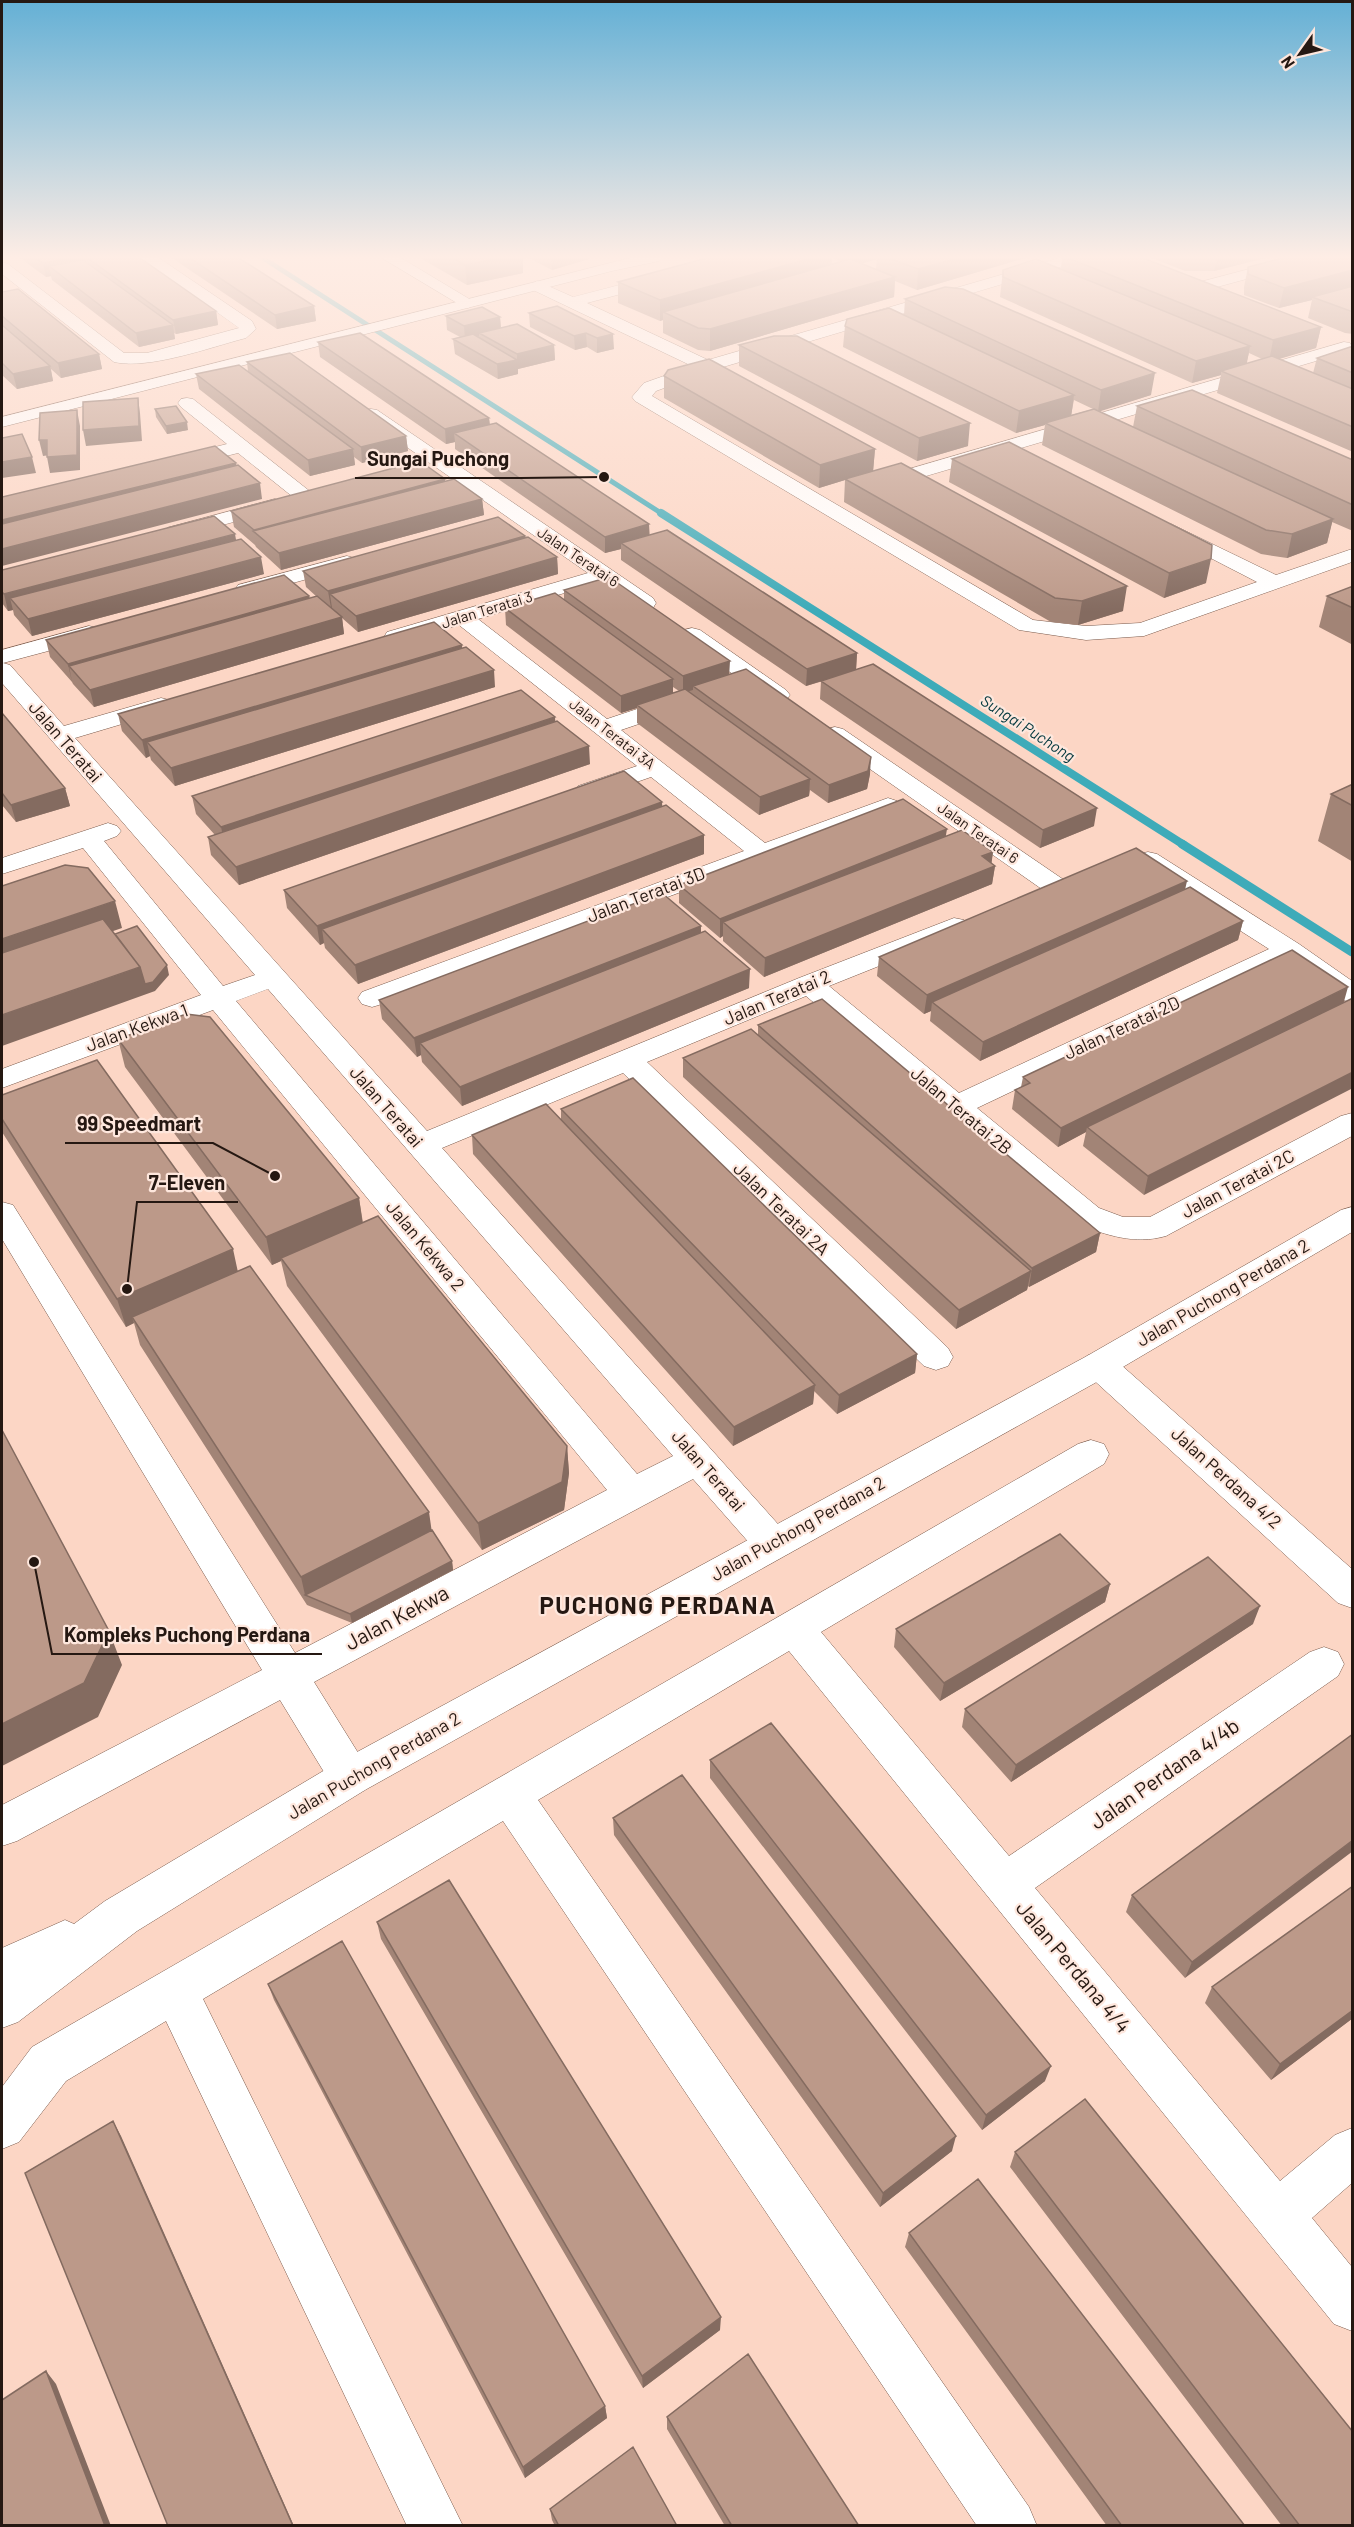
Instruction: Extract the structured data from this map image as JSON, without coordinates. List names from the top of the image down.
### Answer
{
  "streets": {
    "street": [
      "Jalan Teratai 6",
      "Jalan Teratai 3",
      "Jalan Teratai 3A",
      "Jalan Teratai",
      "Jalan Teratai 3D",
      "Jalan Teratai 2",
      "Jalan Kekwa 1",
      "Jalan Teratai 2D",
      "Jalan Teratai 2B",
      "Jalan Teratai 2C",
      "Jalan Teratai 2A",
      "Jalan Kekwa 2",
      "Jalan Puchong Perdana 2",
      "Jalan Perdana 4/2",
      "Jalan Kekwa",
      "Jalan Perdana 4/4b",
      "Jalan Perdana 4/4"
    ]
  },
  "crossings": [
    ["Jalan Teratai 6", "Jalan Teratai 3"],
    ["Jalan Teratai 6", "Jalan Teratai 3D"],
    ["Jalan Teratai 3", "Jalan Teratai 3A"],
    ["Jalan Teratai 3A", "Jalan Teratai 3D"],
    ["Jalan Teratai", "Jalan Teratai 2"],
    ["Jalan Teratai", "Jalan Kekwa 1"],
    ["Jalan Teratai", "Jalan Puchong Perdana 2"],
    ["Jalan Teratai", "Jalan Kekwa"],
    ["Jalan Teratai 2", "Jalan Teratai 2B"],
    ["Jalan Teratai 2", "Jalan Teratai 2A"],
    ["Jalan Kekwa 1", "Jalan Kekwa 2"],
    ["Jalan Teratai 2D", "Jalan Teratai 2B"],
    ["Jalan Teratai 2B", "Jalan Teratai 2C"],
    ["Jalan Kekwa 2", "Jalan Kekwa"],
    ["Jalan Puchong Perdana 2", "Jalan Perdana 4/2"],
    ["Jalan Perdana 4/4b", "Jalan Perdana 4/4"]
  ],
  "districts": ["PUCHONG PERDANA"],
  "water": ["Sungai Puchong"],
  "places": [
    "Sungai Puchong",
    "99 Speedmart",
    "7-Eleven",
    "Kompleks Puchong Perdana"
  ],
  "north": "bottom left"
}
